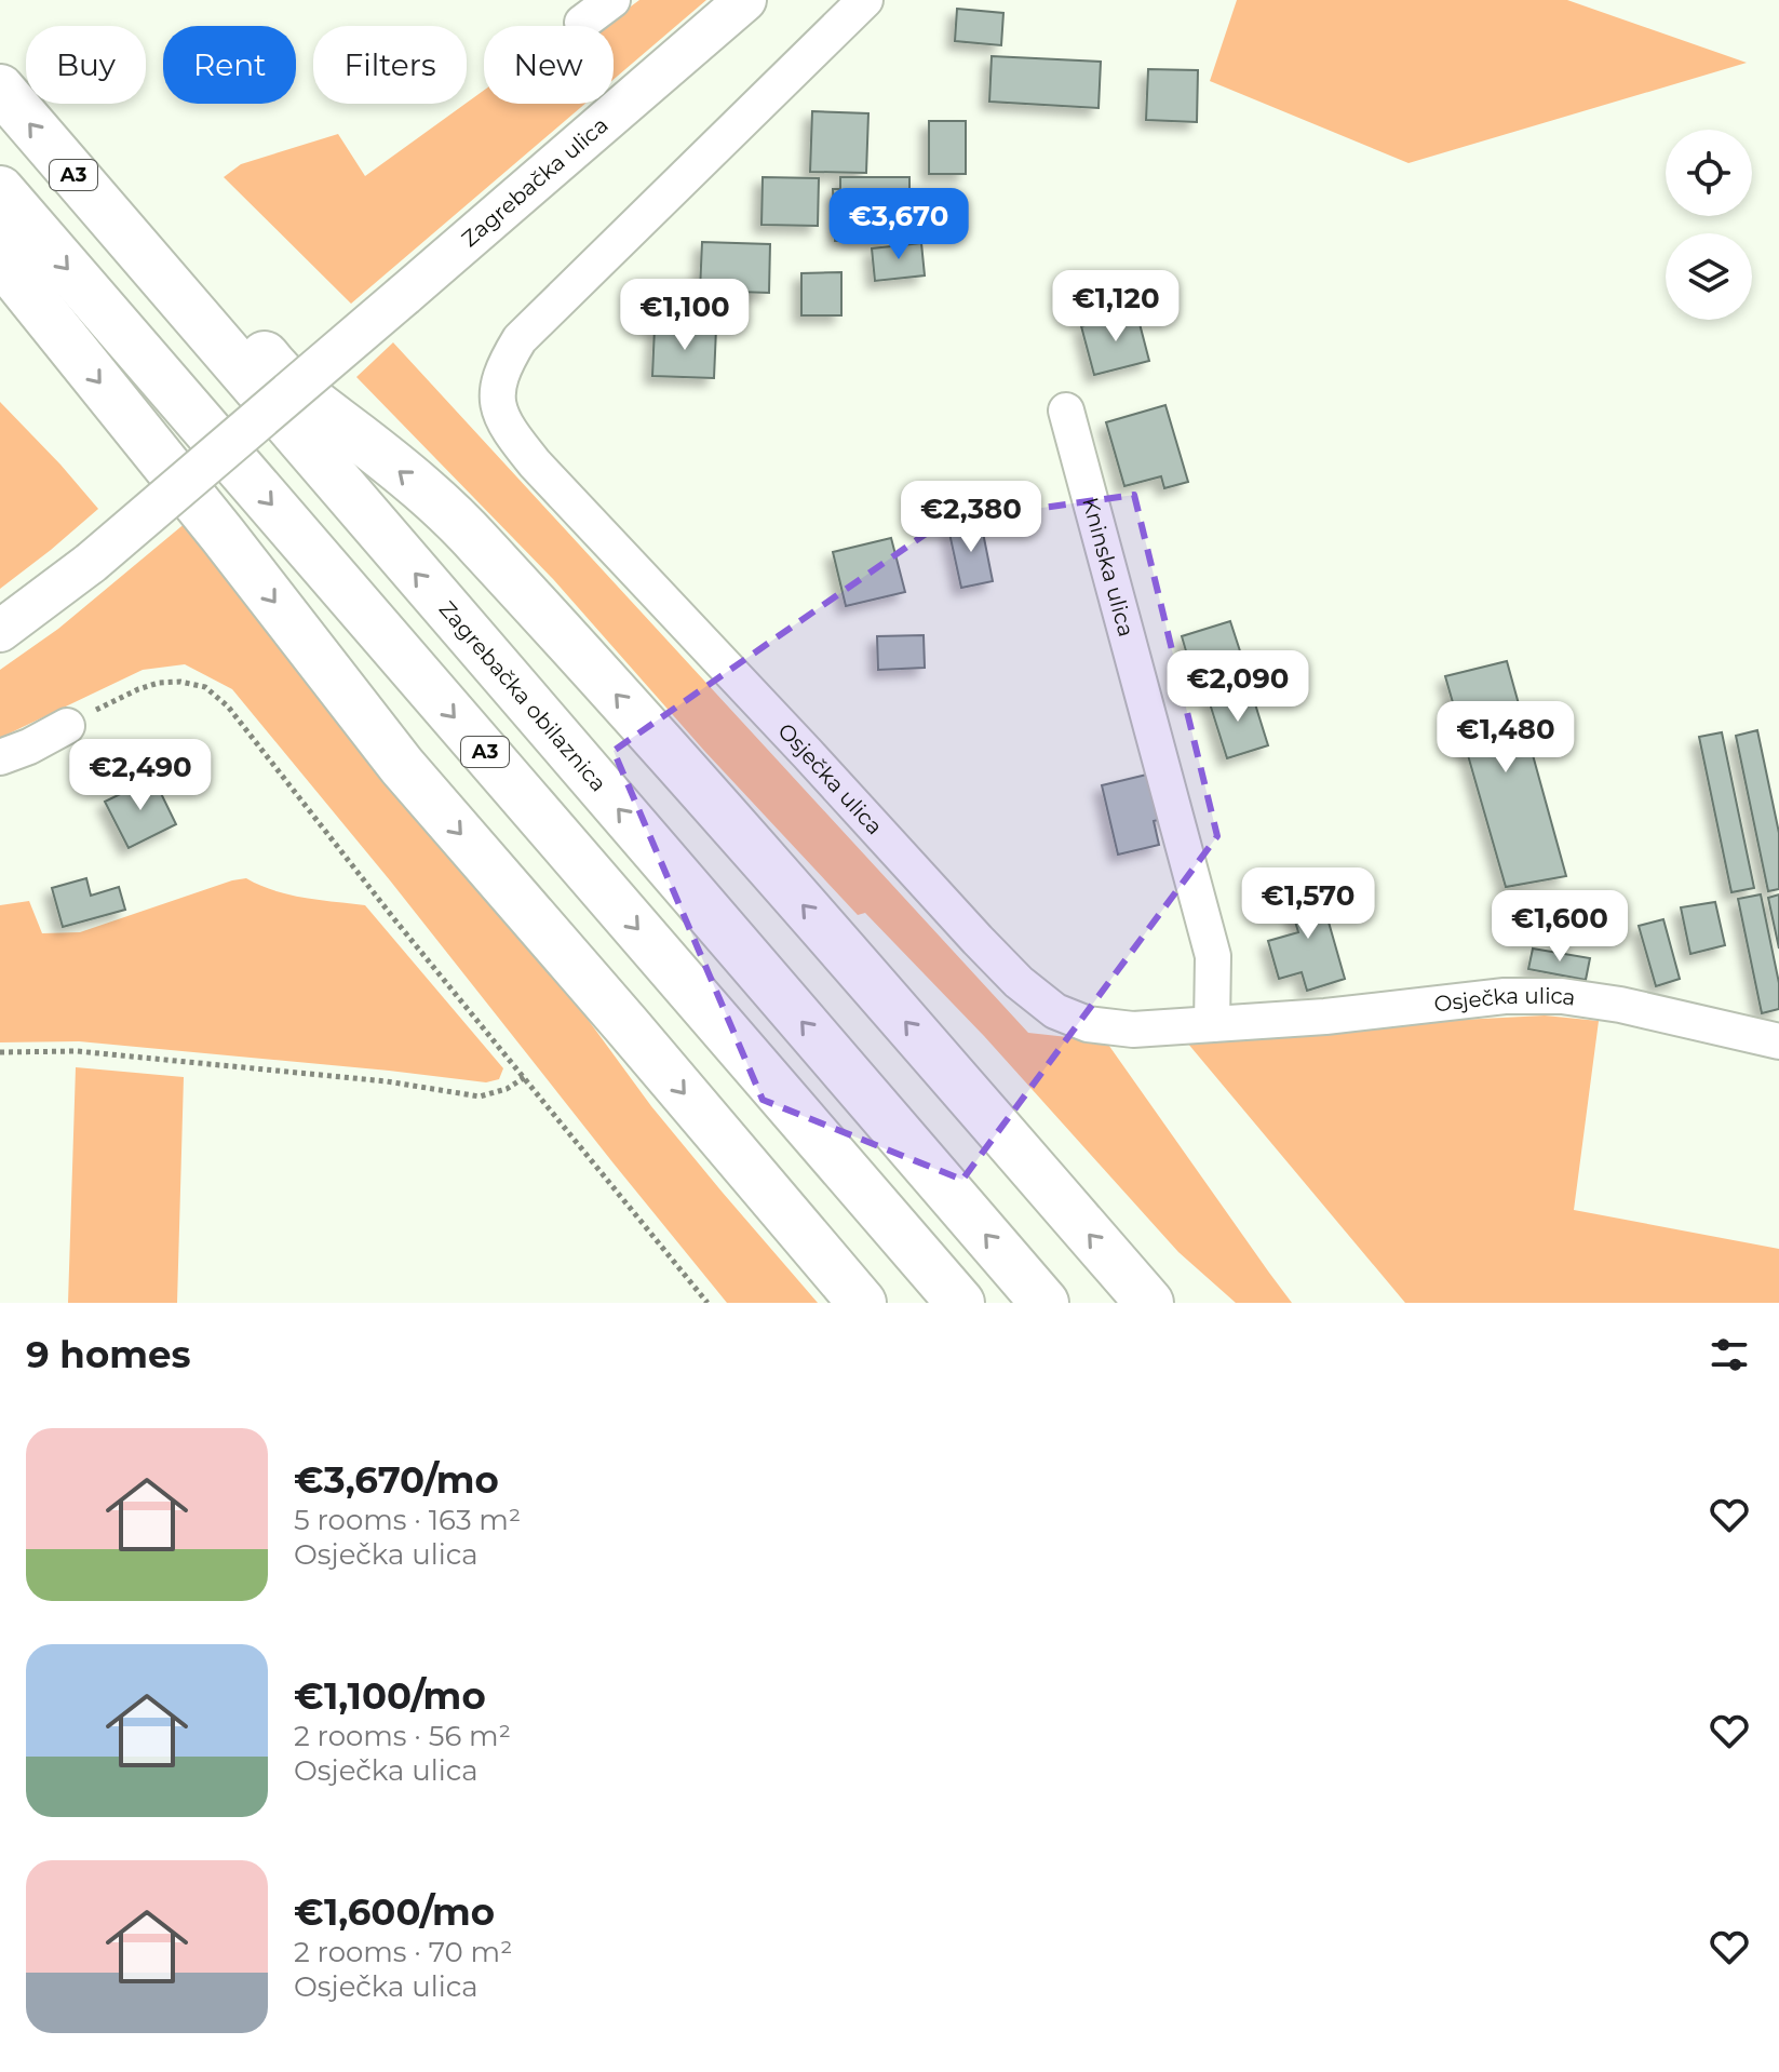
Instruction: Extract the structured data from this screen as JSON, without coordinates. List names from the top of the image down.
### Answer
{
  "streets": {
    "highway": ["A3", "Zagrebačka obilaznica"],
    "street": ["Zagrebačka ulica", "Kninska ulica", "Osječka ulica"]
  },
  "crossings": [
    ["Kninska ulica", "Osječka ulica"]
  ],
  "page": {
    "chip": [
      "Buy",
      "Rent",
      "Filters",
      "New"
    ],
    "price": [
      "€3,670",
      "€1,120",
      "€1,100",
      "€2,380",
      "€2,090",
      "€1,480",
      "€2,490",
      "€1,570",
      "€1,600"
    ],
    "heading": "9 homes",
    "list": [
      {
        "name": "€3,670/mo",
        "note": "5 rooms · 163 m² · Osječka ulica"
      },
      {
        "name": "€1,100/mo",
        "note": "2 rooms · 56 m² · Osječka ulica"
      },
      {
        "name": "€1,600/mo",
        "note": "2 rooms · 70 m² · Osječka ulica"
      }
    ]
  }
}
